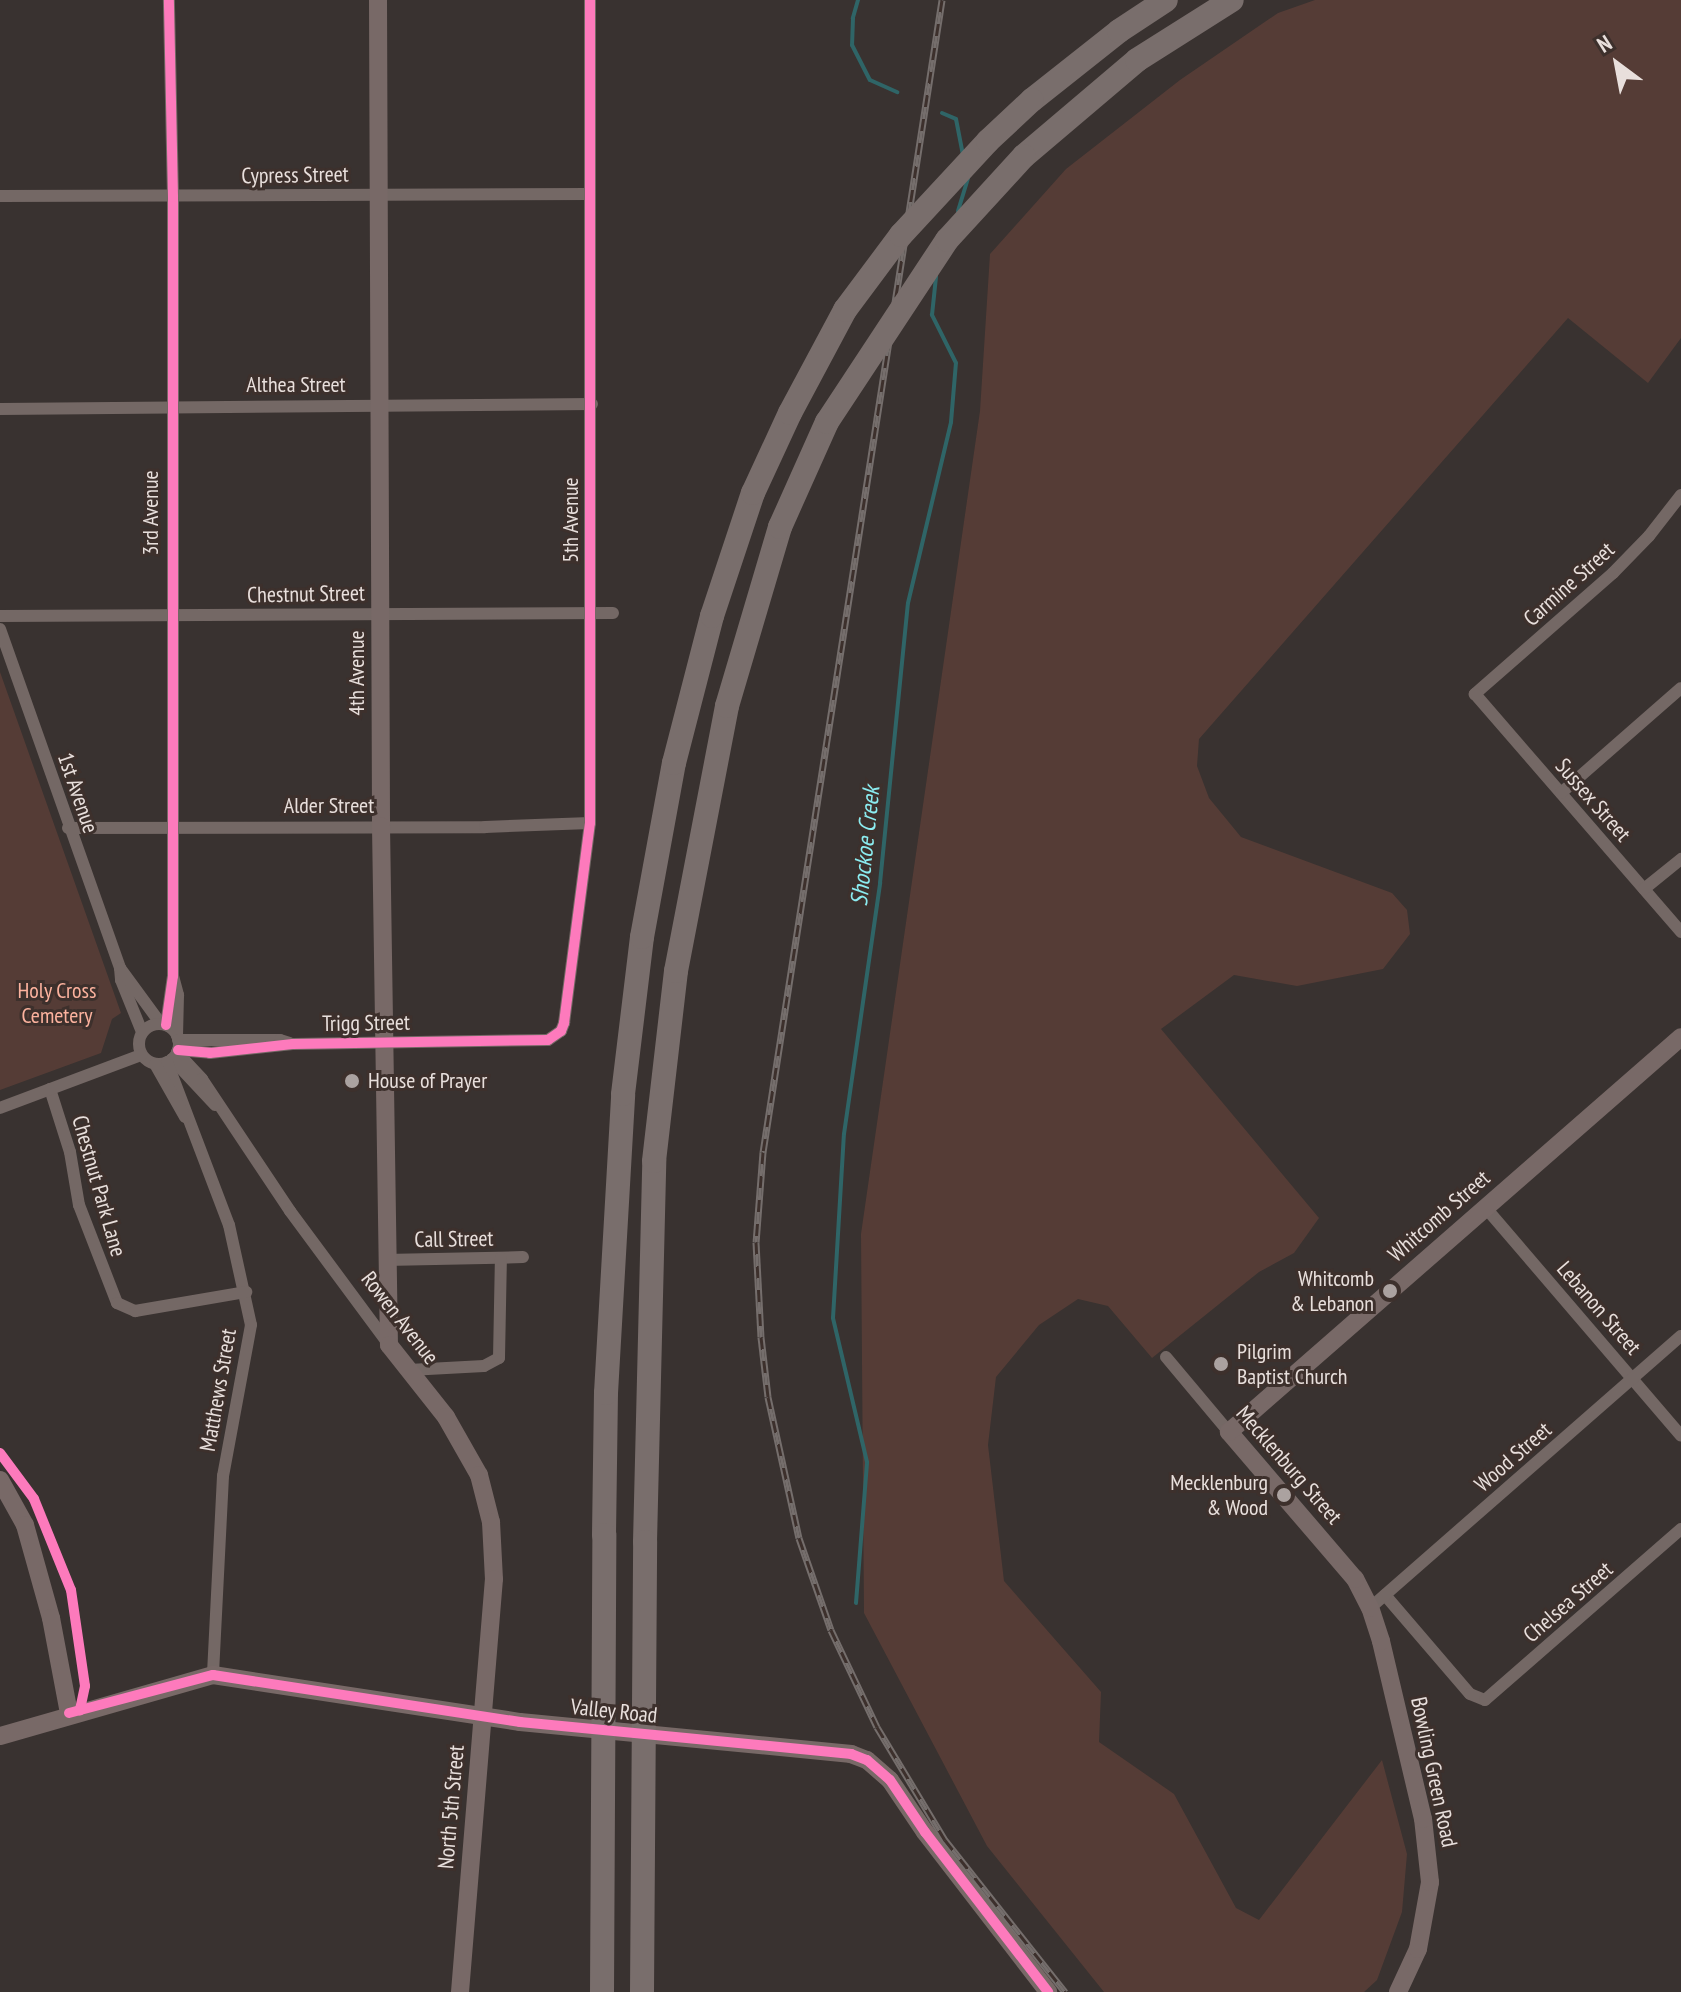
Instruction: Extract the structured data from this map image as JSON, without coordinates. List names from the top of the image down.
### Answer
{
  "streets": {
    "street": [
      "Cypress Street",
      "Althea Street",
      "3rd Avenue",
      "5th Avenue",
      "Carmine Street",
      "Chestnut Street",
      "4th Avenue",
      "1st Avenue",
      "Sussex Street",
      "Alder Street",
      "Trigg Street",
      "Chestnut Park Lane",
      "Whitcomb Street",
      "Call Street",
      "Lebanon Street",
      "Rowen Avenue",
      "Matthews Street",
      "Wood Street",
      "Mecklenburg Street",
      "Chelsea Street",
      "Valley Road",
      "Bowling Green Road",
      "North 5th Street"
    ]
  },
  "crossings": [
    ["Cypress Street", "3rd Avenue"],
    ["Cypress Street", "5th Avenue"],
    ["Cypress Street", "4th Avenue"],
    ["Althea Street", "3rd Avenue"],
    ["Althea Street", "5th Avenue"],
    ["Althea Street", "4th Avenue"],
    ["3rd Avenue", "Chestnut Street"],
    ["3rd Avenue", "1st Avenue"],
    ["3rd Avenue", "Alder Street"],
    ["3rd Avenue", "Trigg Street"],
    ["3rd Avenue", "Rowen Avenue"],
    ["3rd Avenue", "Matthews Street"],
    ["5th Avenue", "Chestnut Street"],
    ["5th Avenue", "Alder Street"],
    ["5th Avenue", "Trigg Street"],
    ["Carmine Street", "Sussex Street"],
    ["Chestnut Street", "4th Avenue"],
    ["4th Avenue", "Alder Street"],
    ["4th Avenue", "Trigg Street"],
    ["4th Avenue", "Call Street"],
    ["4th Avenue", "Rowen Avenue"],
    ["1st Avenue", "Alder Street"],
    ["1st Avenue", "Trigg Street"],
    ["1st Avenue", "Rowen Avenue"],
    ["1st Avenue", "Matthews Street"],
    ["Trigg Street", "Rowen Avenue"],
    ["Trigg Street", "Matthews Street"],
    ["Chestnut Park Lane", "Matthews Street"],
    ["Whitcomb Street", "Lebanon Street"],
    ["Whitcomb Street", "Mecklenburg Street"],
    ["Lebanon Street", "Wood Street"],
    ["Rowen Avenue", "Matthews Street"],
    ["Rowen Avenue", "North 5th Street"],
    ["Matthews Street", "Valley Road"],
    ["Wood Street", "Mecklenburg Street"],
    ["Wood Street", "Chelsea Street"],
    ["Wood Street", "Bowling Green Road"],
    ["Mecklenburg Street", "Bowling Green Road"]
  ],
  "water": ["Shockoe Creek"],
  "parks": ["Holy Cross Cemetery"],
  "places": [
    "House of Prayer",
    "Whitcomb & Lebanon",
    "Pilgrim Baptist Church",
    "Mecklenburg & Wood"
  ],
  "north": "top left"
}
